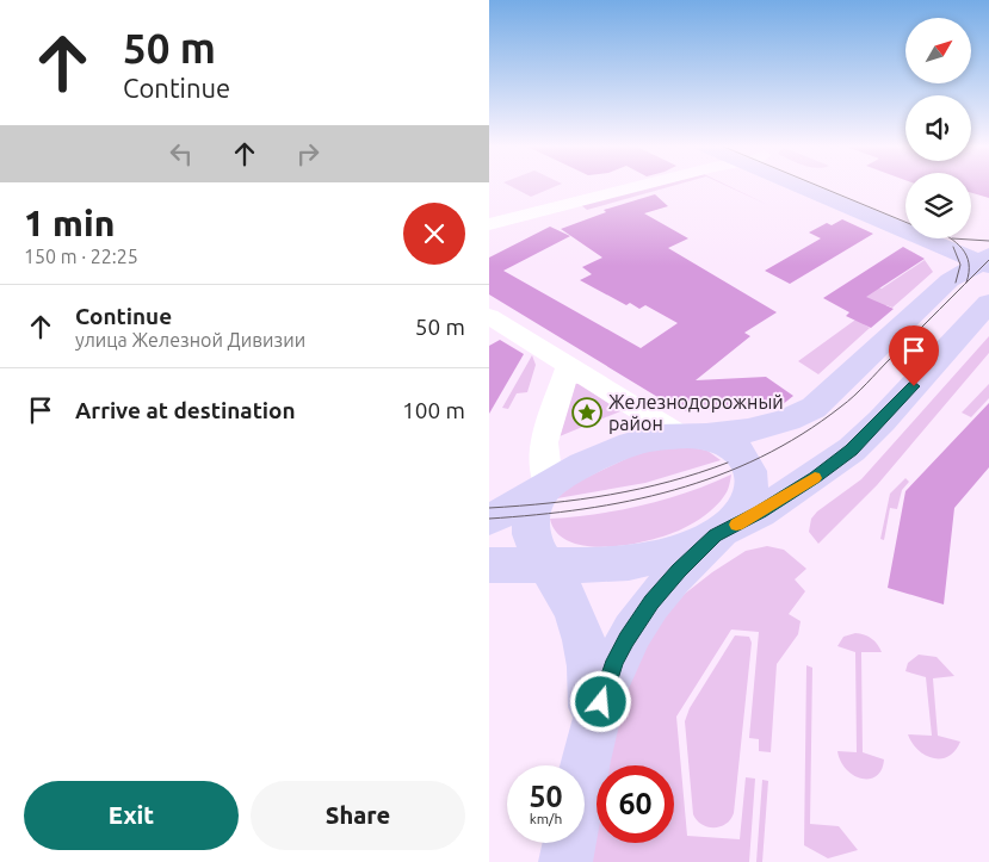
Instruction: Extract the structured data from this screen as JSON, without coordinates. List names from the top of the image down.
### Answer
{
  "places": {
    "place": ["Железнодорожный район"]
  },
  "north": "top right",
  "page": {
    "turn": ["50 m", "Continue"],
    "heading": ["1 min", "150 m · 22:25"],
    "list": [
      {
        "name": "Continue",
        "note": "улица Железной Дивизии",
        "value": "50 m"
      },
      {
        "name": "Arrive at destination",
        "value": "100 m"
      }
    ],
    "speed": "50 km/h",
    "limit": "60",
    "buttons": ["Exit", "Share"]
  }
}
